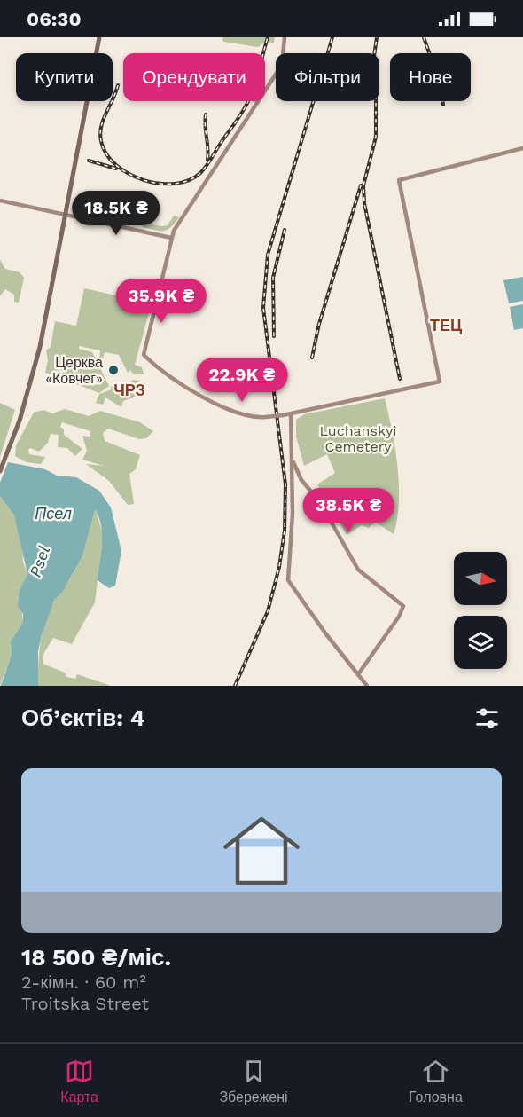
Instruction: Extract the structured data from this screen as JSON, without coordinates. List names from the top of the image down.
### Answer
{
  "districts": ["ТЕЦ", "ЧРЗ"],
  "water": ["Псел", "Psel"],
  "parks": ["Luchanskyi Cemetery"],
  "places": ["Церква «Ковчег»"],
  "north": "right",
  "page": {
    "status": "06:30",
    "chip": [
      "Купити",
      "Орендувати",
      "Фільтри",
      "Нове"
    ],
    "price": [
      "18.5K ₴",
      "35.9K ₴",
      "22.9K ₴",
      "38.5K ₴"
    ],
    "heading": "Об’єктів: 4",
    "list": [
      {
        "name": "18 500 ₴/міс.",
        "note": "2-кімн. · 60 m² · Troitska Street"
      }
    ],
    "tabs": ["Карта", "Збережені", "Головна"]
  }
}
